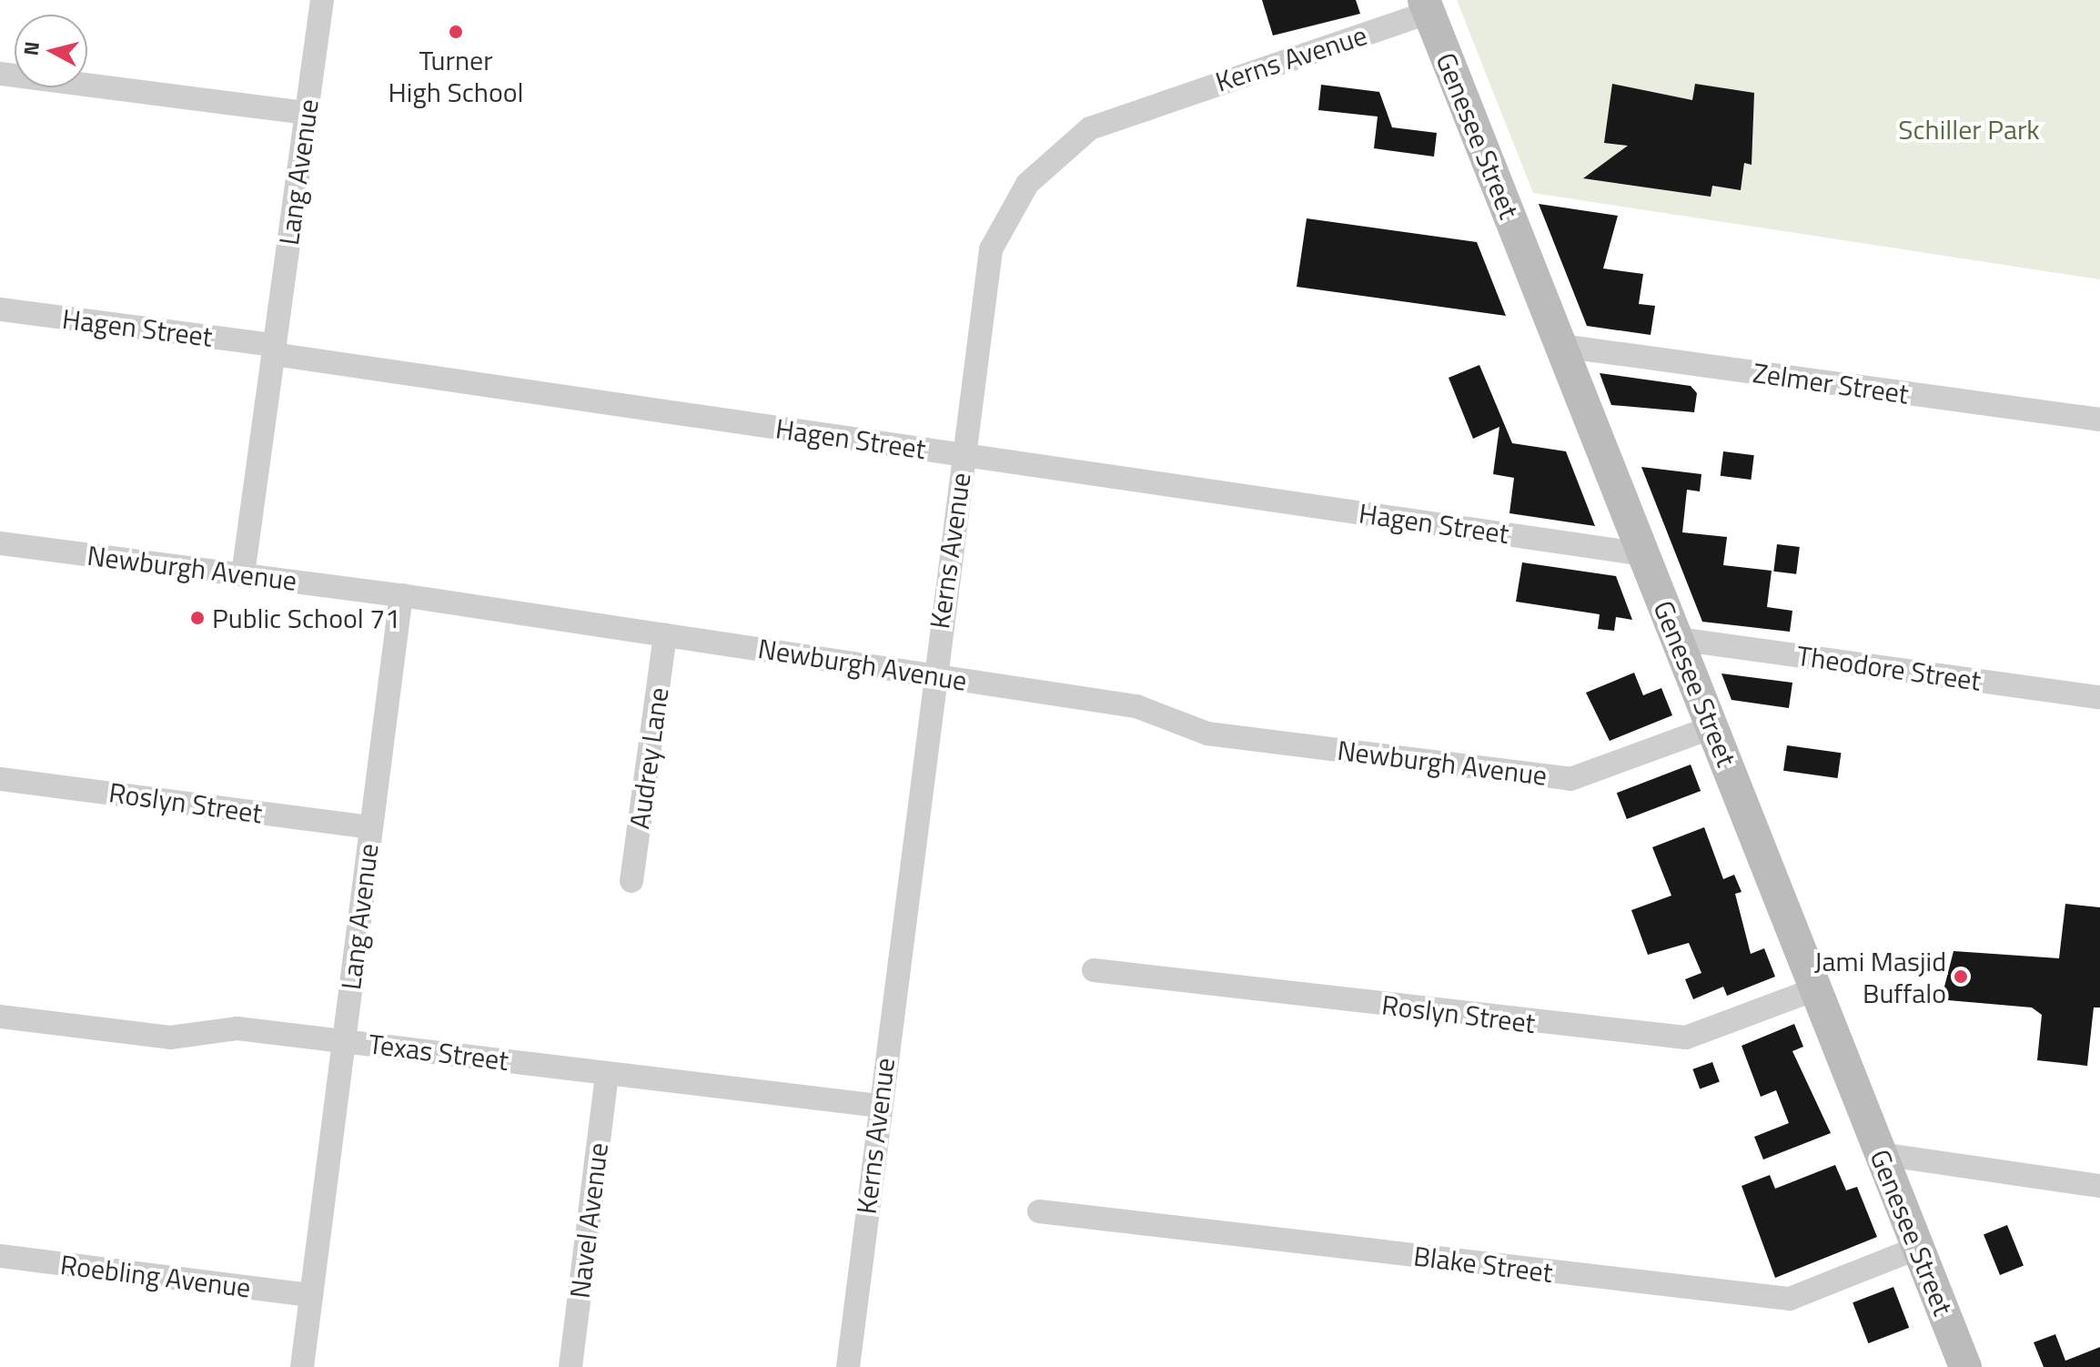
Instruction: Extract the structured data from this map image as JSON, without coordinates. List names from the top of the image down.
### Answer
{
  "streets": {
    "main road": ["Genesee Street"],
    "street": [
      "Kerns Avenue",
      "Lang Avenue",
      "Hagen Street",
      "Zelmer Street",
      "Newburgh Avenue",
      "Theodore Street",
      "Audrey Lane",
      "Roslyn Street",
      "Texas Street",
      "Navel Avenue",
      "Blake Street",
      "Roebling Avenue"
    ]
  },
  "crossings": [
    ["Kerns Avenue", "Genesee Street"],
    ["Kerns Avenue", "Hagen Street"],
    ["Kerns Avenue", "Newburgh Avenue"],
    ["Kerns Avenue", "Texas Street"],
    ["Genesee Street", "Hagen Street"],
    ["Genesee Street", "Zelmer Street"],
    ["Genesee Street", "Newburgh Avenue"],
    ["Genesee Street", "Theodore Street"],
    ["Genesee Street", "Roslyn Street"],
    ["Genesee Street", "Blake Street"],
    ["Lang Avenue", "Hagen Street"],
    ["Lang Avenue", "Newburgh Avenue"],
    ["Lang Avenue", "Roslyn Street"],
    ["Lang Avenue", "Texas Street"],
    ["Lang Avenue", "Roebling Avenue"],
    ["Newburgh Avenue", "Audrey Lane"],
    ["Texas Street", "Navel Avenue"]
  ],
  "parks": ["Schiller Park"],
  "places": ["Turner High School", "Public School 71", "Jami Masjid Buffalo"],
  "north": "left"
}
